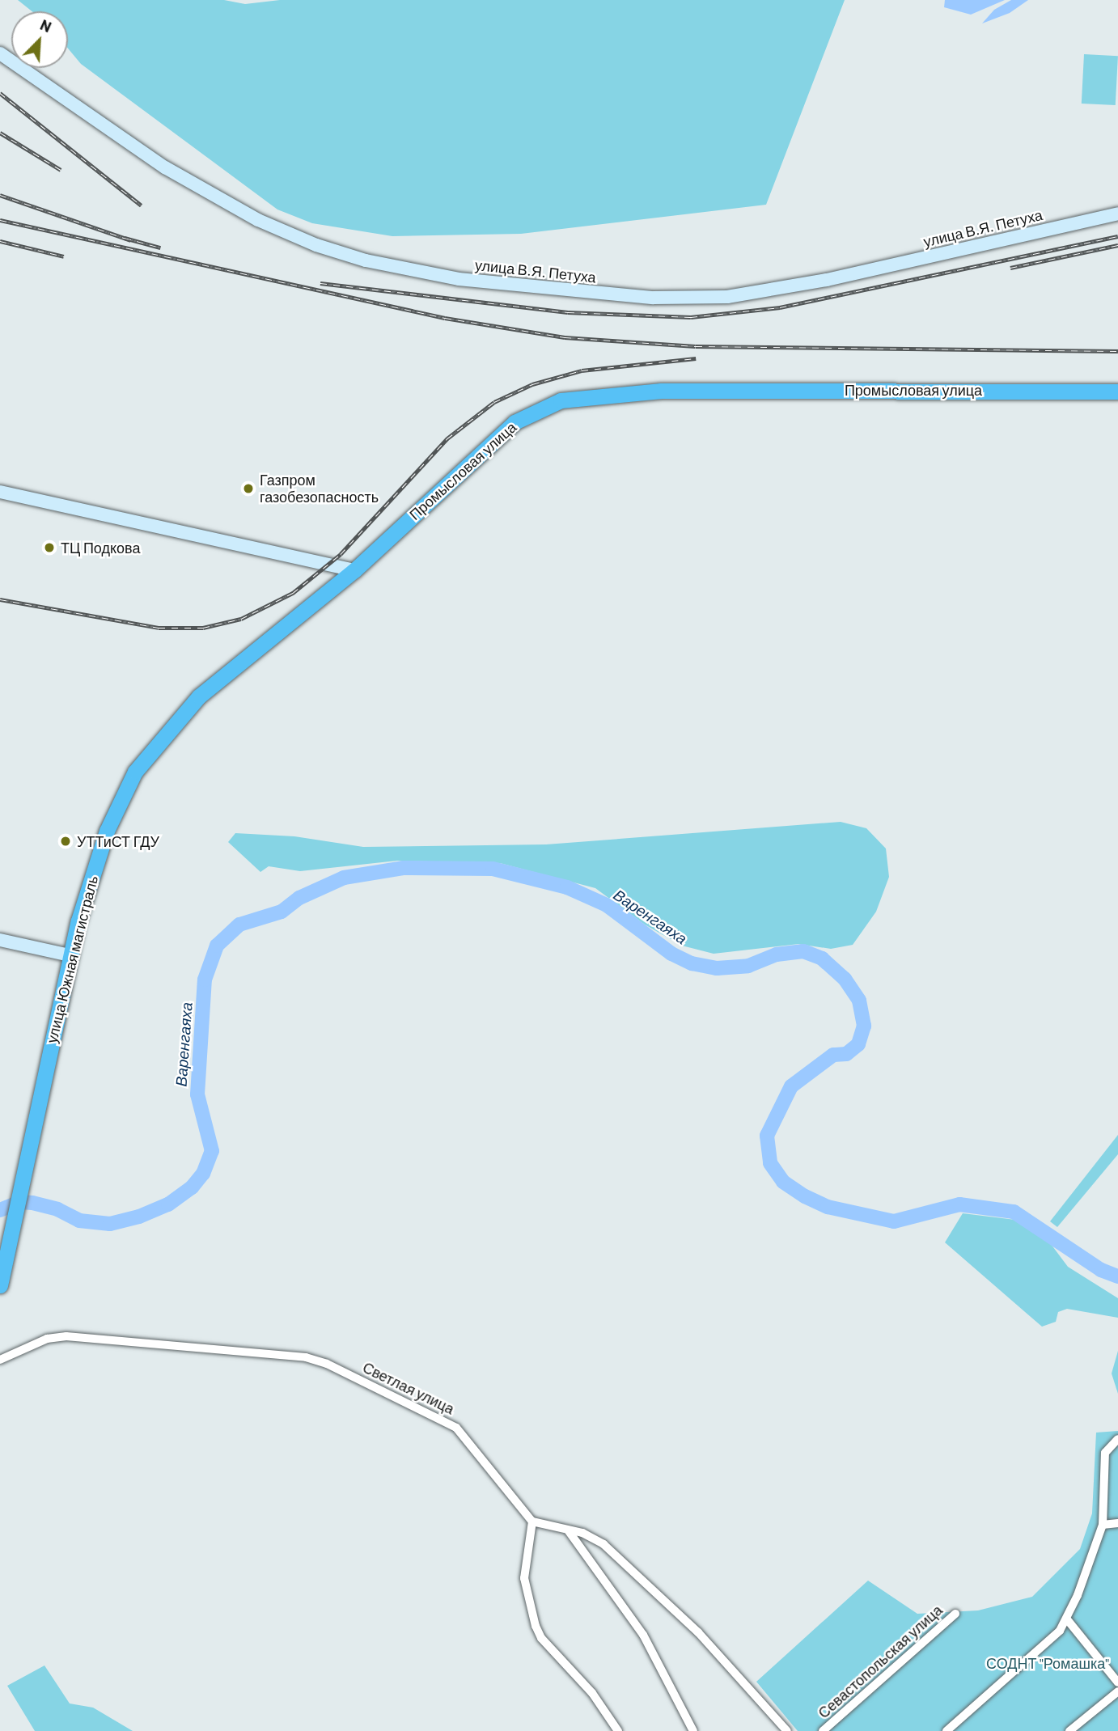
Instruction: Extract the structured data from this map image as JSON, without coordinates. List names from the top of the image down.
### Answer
{
  "streets": {
    "highway": ["Промысловая улица", "улица Южная магистраль"],
    "street": ["улица В.Я. Петуха", "Светлая улица", "Севастопольская улица"]
  },
  "crossings": [
    ["Промысловая улица", "улица Южная магистраль"]
  ],
  "water": ["Варенгаяха"],
  "parks": ["СОДНТ \"Ромашка\""],
  "places": ["Газпром газобезопасность", "ТЦ Подкова", "УТТиСТ ГДУ"],
  "north": "top right"
}
